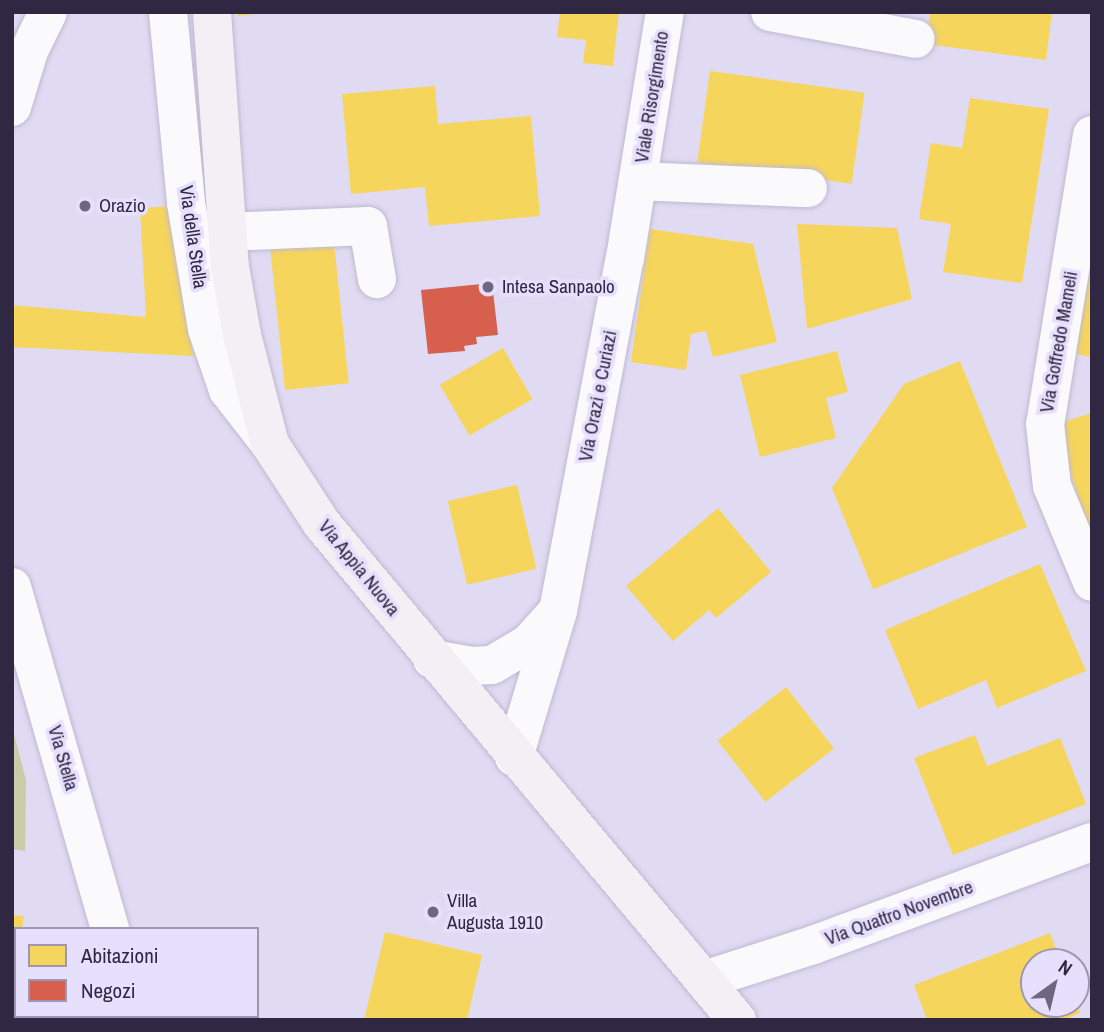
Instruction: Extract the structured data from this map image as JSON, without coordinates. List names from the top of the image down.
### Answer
{
  "streets": {
    "main road": ["Via Appia Nuova"],
    "street": [
      "Viale Risorgimento",
      "Via della Stella",
      "Via Goffredo Mameli",
      "Via Orazi e Curiazi",
      "Via Stella",
      "Via Quattro Novembre"
    ]
  },
  "crossings": [
    ["Viale Risorgimento", "Via Orazi e Curiazi"],
    ["Via della Stella", "Via Appia Nuova"],
    ["Via Orazi e Curiazi", "Via Appia Nuova"],
    ["Via Appia Nuova", "Via Quattro Novembre"]
  ],
  "places": ["Orazio", "Intesa Sanpaolo", "Villa Augusta 1910"],
  "legend": ["Abitazioni", "Negozi"],
  "north": "top right"
}
